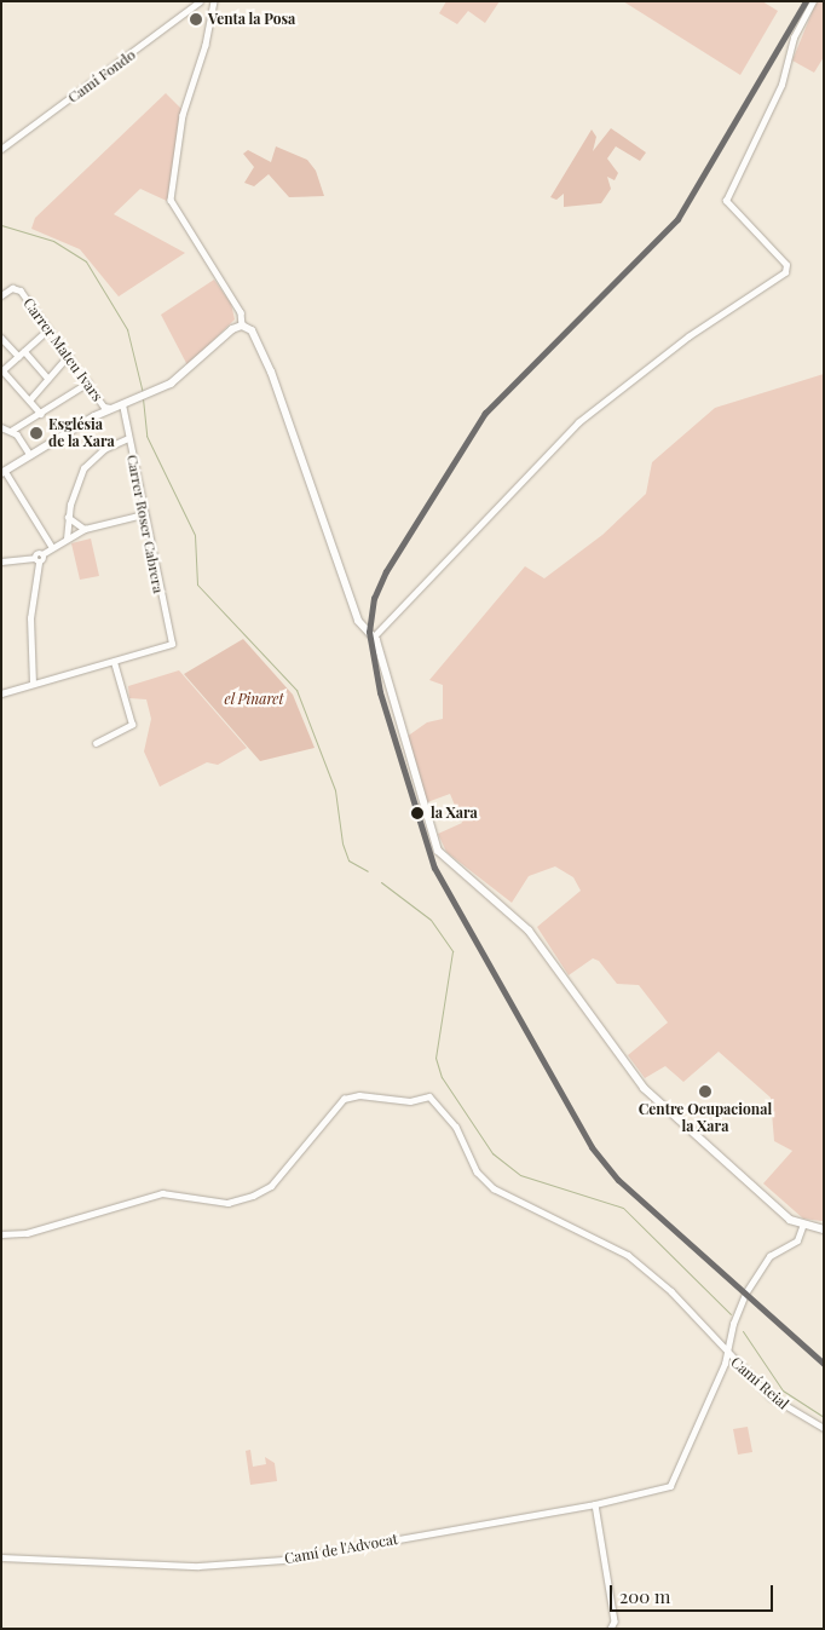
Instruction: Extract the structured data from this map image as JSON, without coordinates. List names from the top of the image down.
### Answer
{
  "streets": {
    "street": [
      "Camí Fondo",
      "Carrer Mateu Ivars",
      "Carrer Roser Cabrera",
      "Camí Reial",
      "Camí de l'Advocat"
    ]
  },
  "crossings": [
    ["Camí Reial", "Camí de l'Advocat"]
  ],
  "parks": ["el Pinaret"],
  "places": [
    "Venta la Posa",
    "Església de la Xara",
    "la Xara",
    "Centre Ocupacional la Xara"
  ],
  "scale_bar": "200 m"
}
